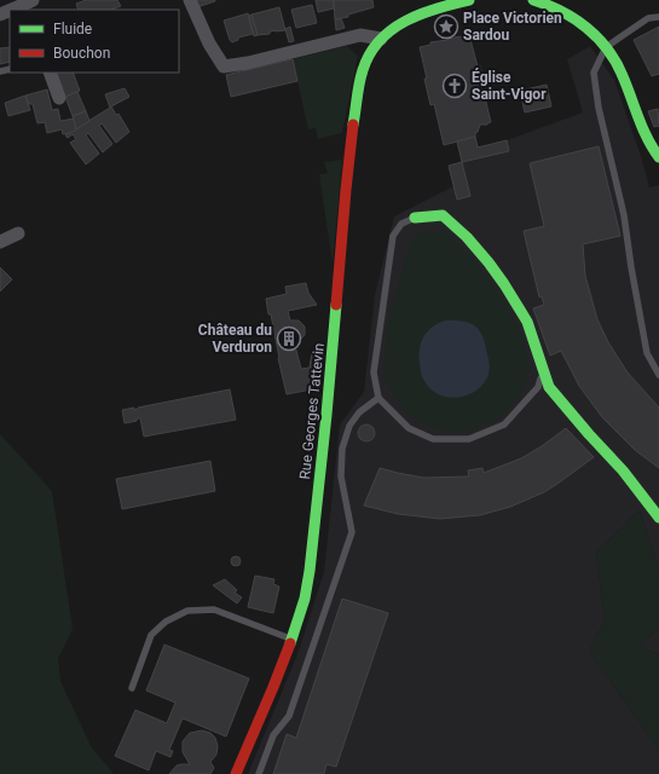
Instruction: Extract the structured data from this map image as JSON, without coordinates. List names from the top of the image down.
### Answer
{
  "streets": {
    "main road": ["Rue Georges Tattevin"]
  },
  "places": {
    "place": ["Place Victorien Sardou"],
    "church": ["Église Saint-Vigor"],
    "building": ["Château du Verduron"]
  },
  "legend": ["Fluide", "Bouchon"]
}
